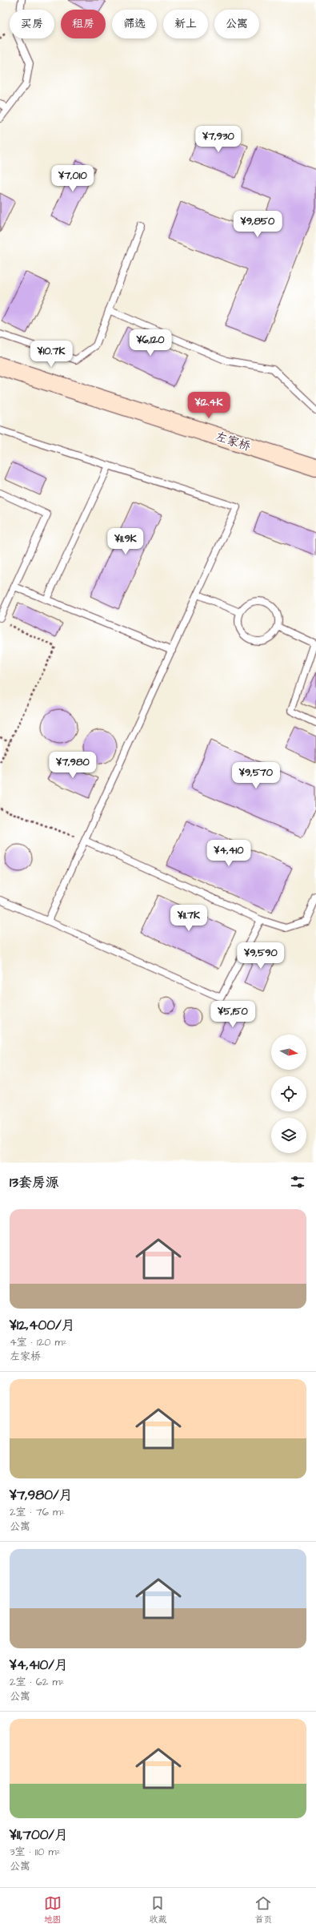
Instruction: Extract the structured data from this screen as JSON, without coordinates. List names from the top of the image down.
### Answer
{
  "streets": {
    "main road": ["左家桥"]
  },
  "north": "right",
  "page": {
    "chip": [
      "买房",
      "租房",
      "筛选",
      "新上",
      "公寓"
    ],
    "price": [
      "¥7,930",
      "¥7,010",
      "¥9,850",
      "¥6,120",
      "¥10.7K",
      "¥12.4K",
      "¥11.9K",
      "¥7,980",
      "¥9,570",
      "¥4,410",
      "¥11.7K",
      "¥9,590",
      "¥5,150"
    ],
    "heading": "13套房源",
    "list": [
      {
        "name": "¥12,400/月",
        "note": "4室 · 120 m² · 左家桥"
      },
      {
        "name": "¥7,980/月",
        "note": "2室 · 76 m² · 公寓"
      },
      {
        "name": "¥4,410/月",
        "note": "2室 · 62 m² · 公寓"
      },
      {
        "name": "¥11,700/月",
        "note": "3室 · 110 m² · 公寓"
      }
    ],
    "tabs": ["地图", "收藏", "首页"]
  }
}
